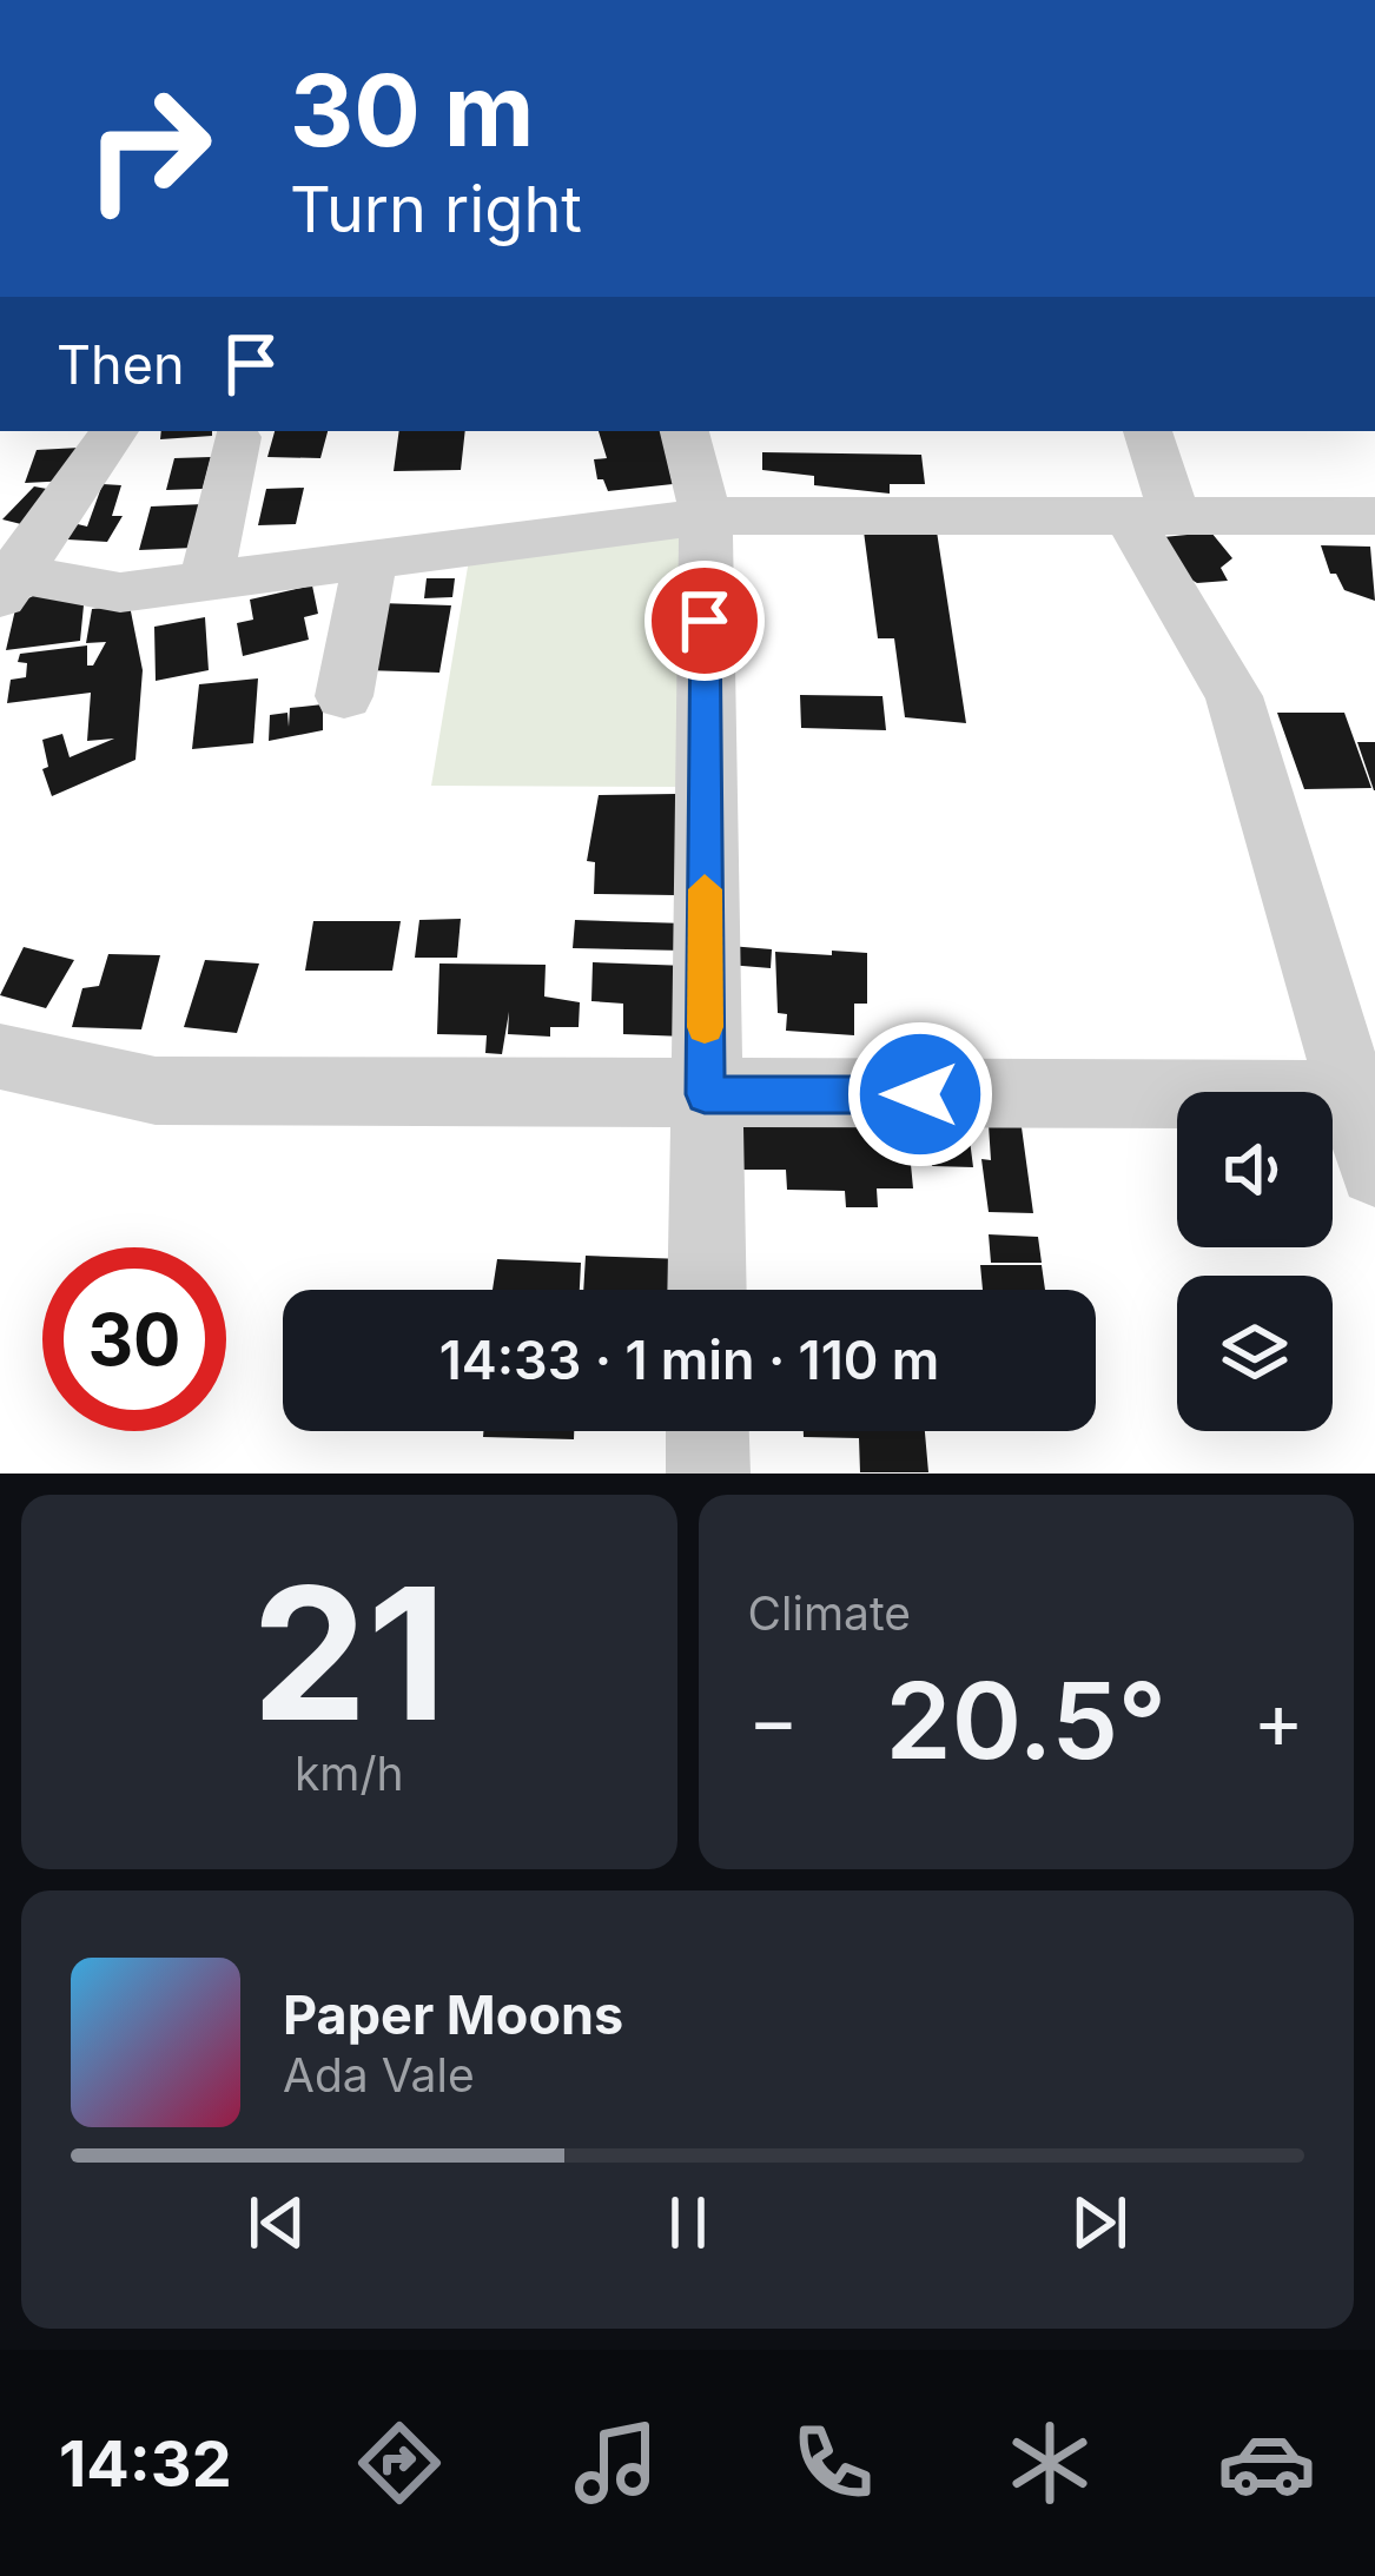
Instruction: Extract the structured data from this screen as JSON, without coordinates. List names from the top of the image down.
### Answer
{
  "page": {
    "turn": ["30 m", "Turn right"],
    "then": "Then",
    "limit": "30",
    "trip": "14:33 · 1 min · 110 m",
    "tile": [
      ["21", "km/h"],
      "Climate"
    ],
    "heat": ["−", "20.5°", "+"],
    "song": ["Paper Moons", "Ada Vale"],
    "tabs": "14:32"
  }
}
